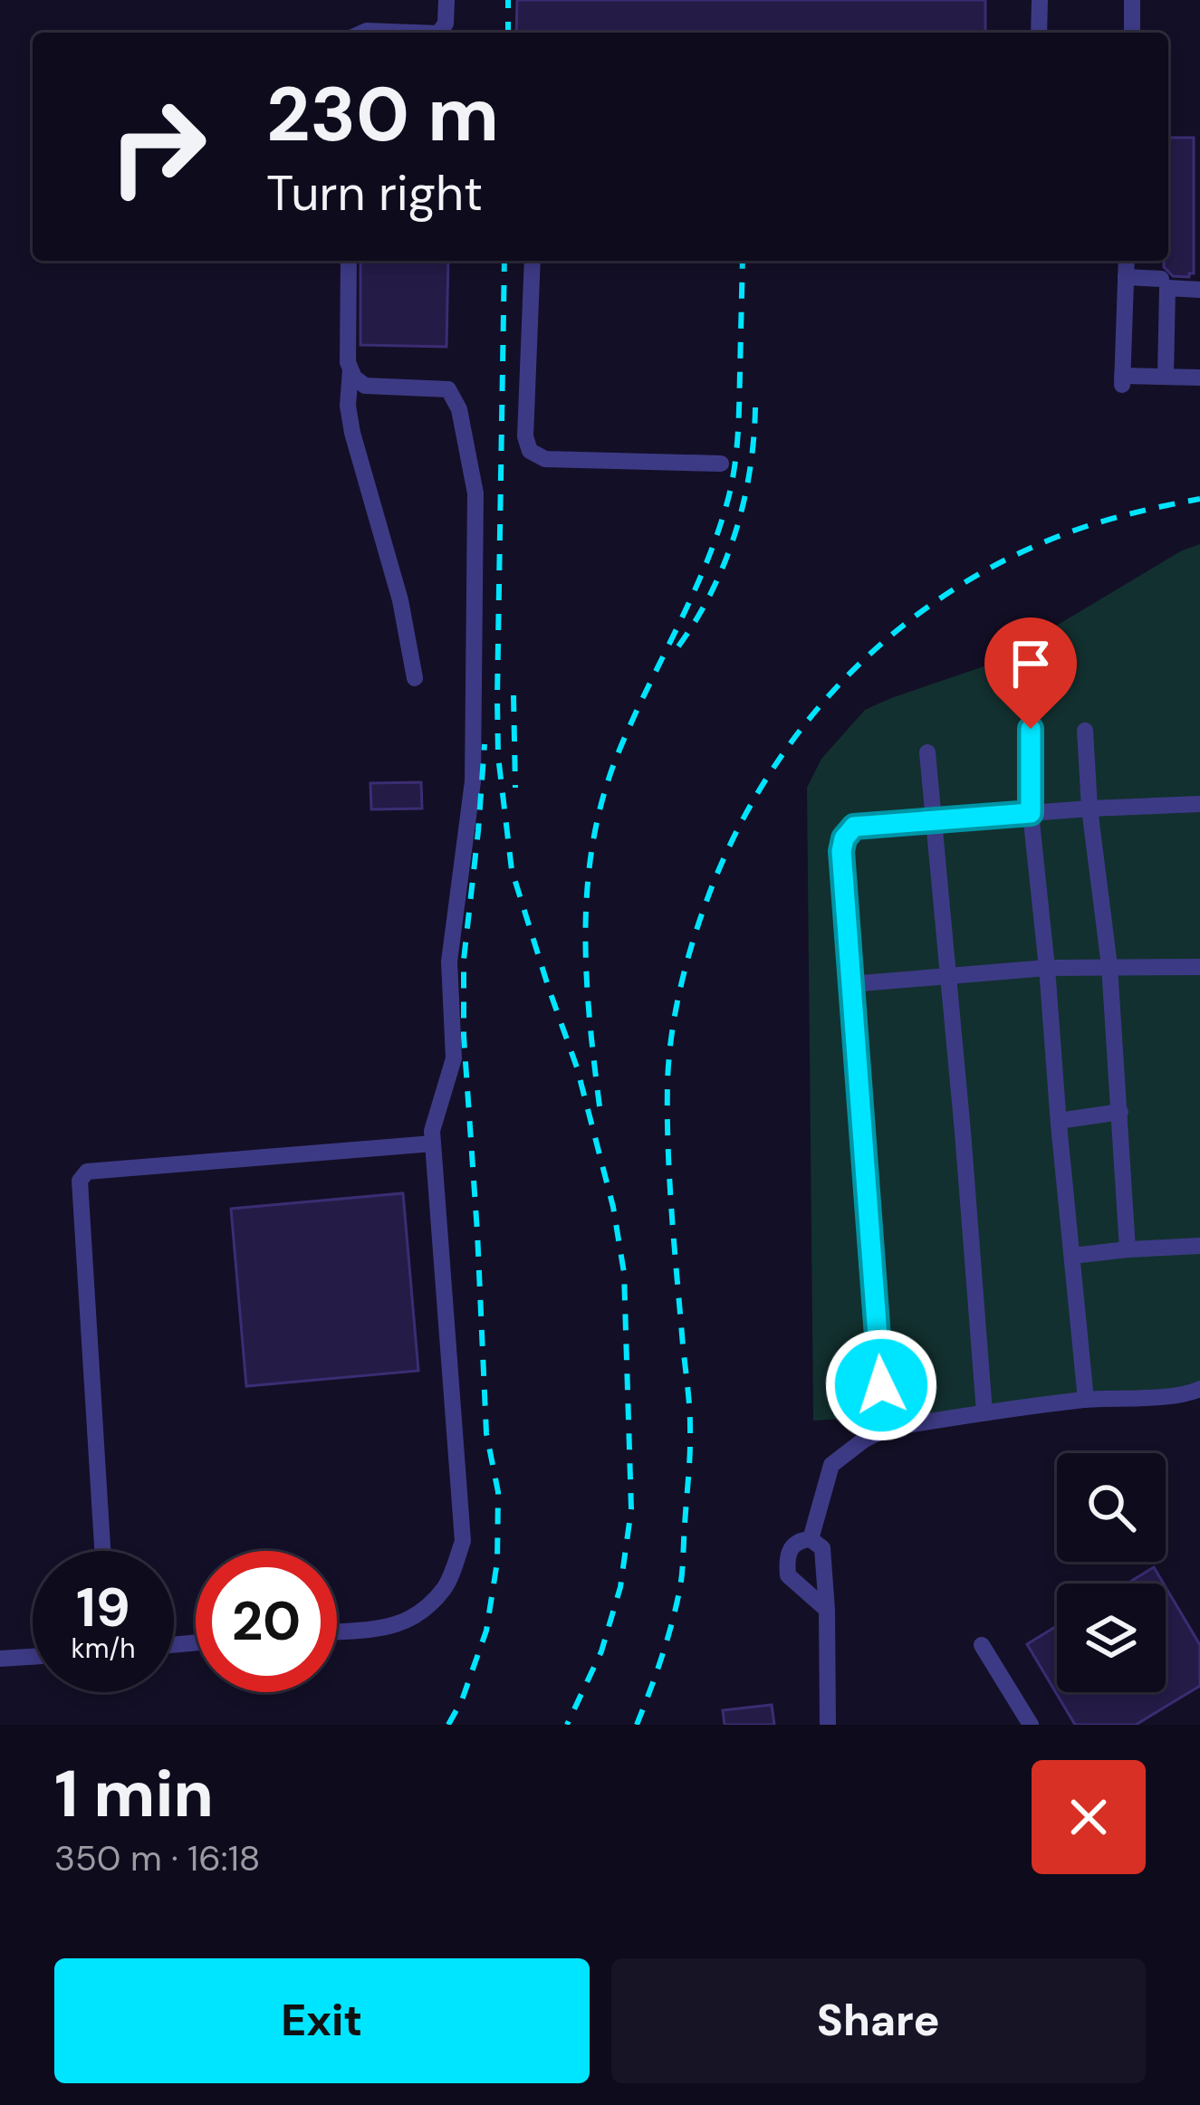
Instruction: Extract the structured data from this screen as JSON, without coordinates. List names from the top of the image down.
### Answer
{
  "page": {
    "turn": ["230 m", "Turn right"],
    "speed": "19 km/h",
    "limit": "20",
    "heading": ["1 min", "350 m · 16:18"],
    "buttons": ["Exit", "Share"]
  }
}
